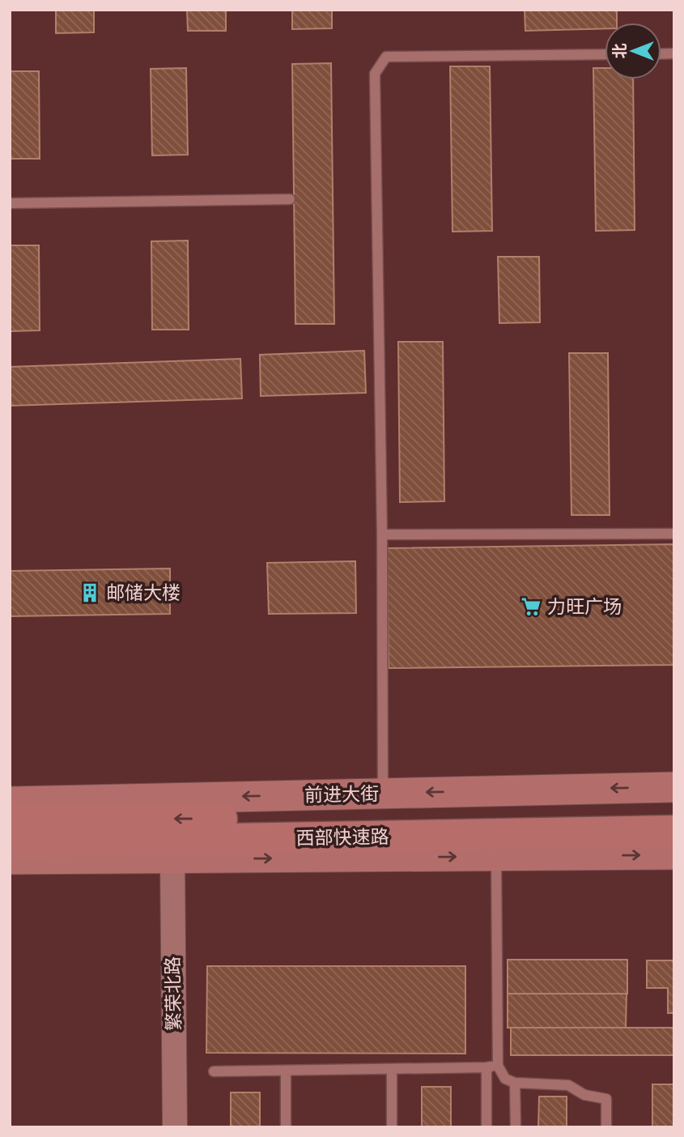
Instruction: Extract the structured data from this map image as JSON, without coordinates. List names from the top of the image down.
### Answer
{
  "streets": {
    "highway": ["西部快速路"],
    "main road": ["前进大街"],
    "street": ["繁荣北路"]
  },
  "places": {
    "building": ["邮储大楼"],
    "supermarket": ["力旺广场"]
  },
  "north": "left"
}
